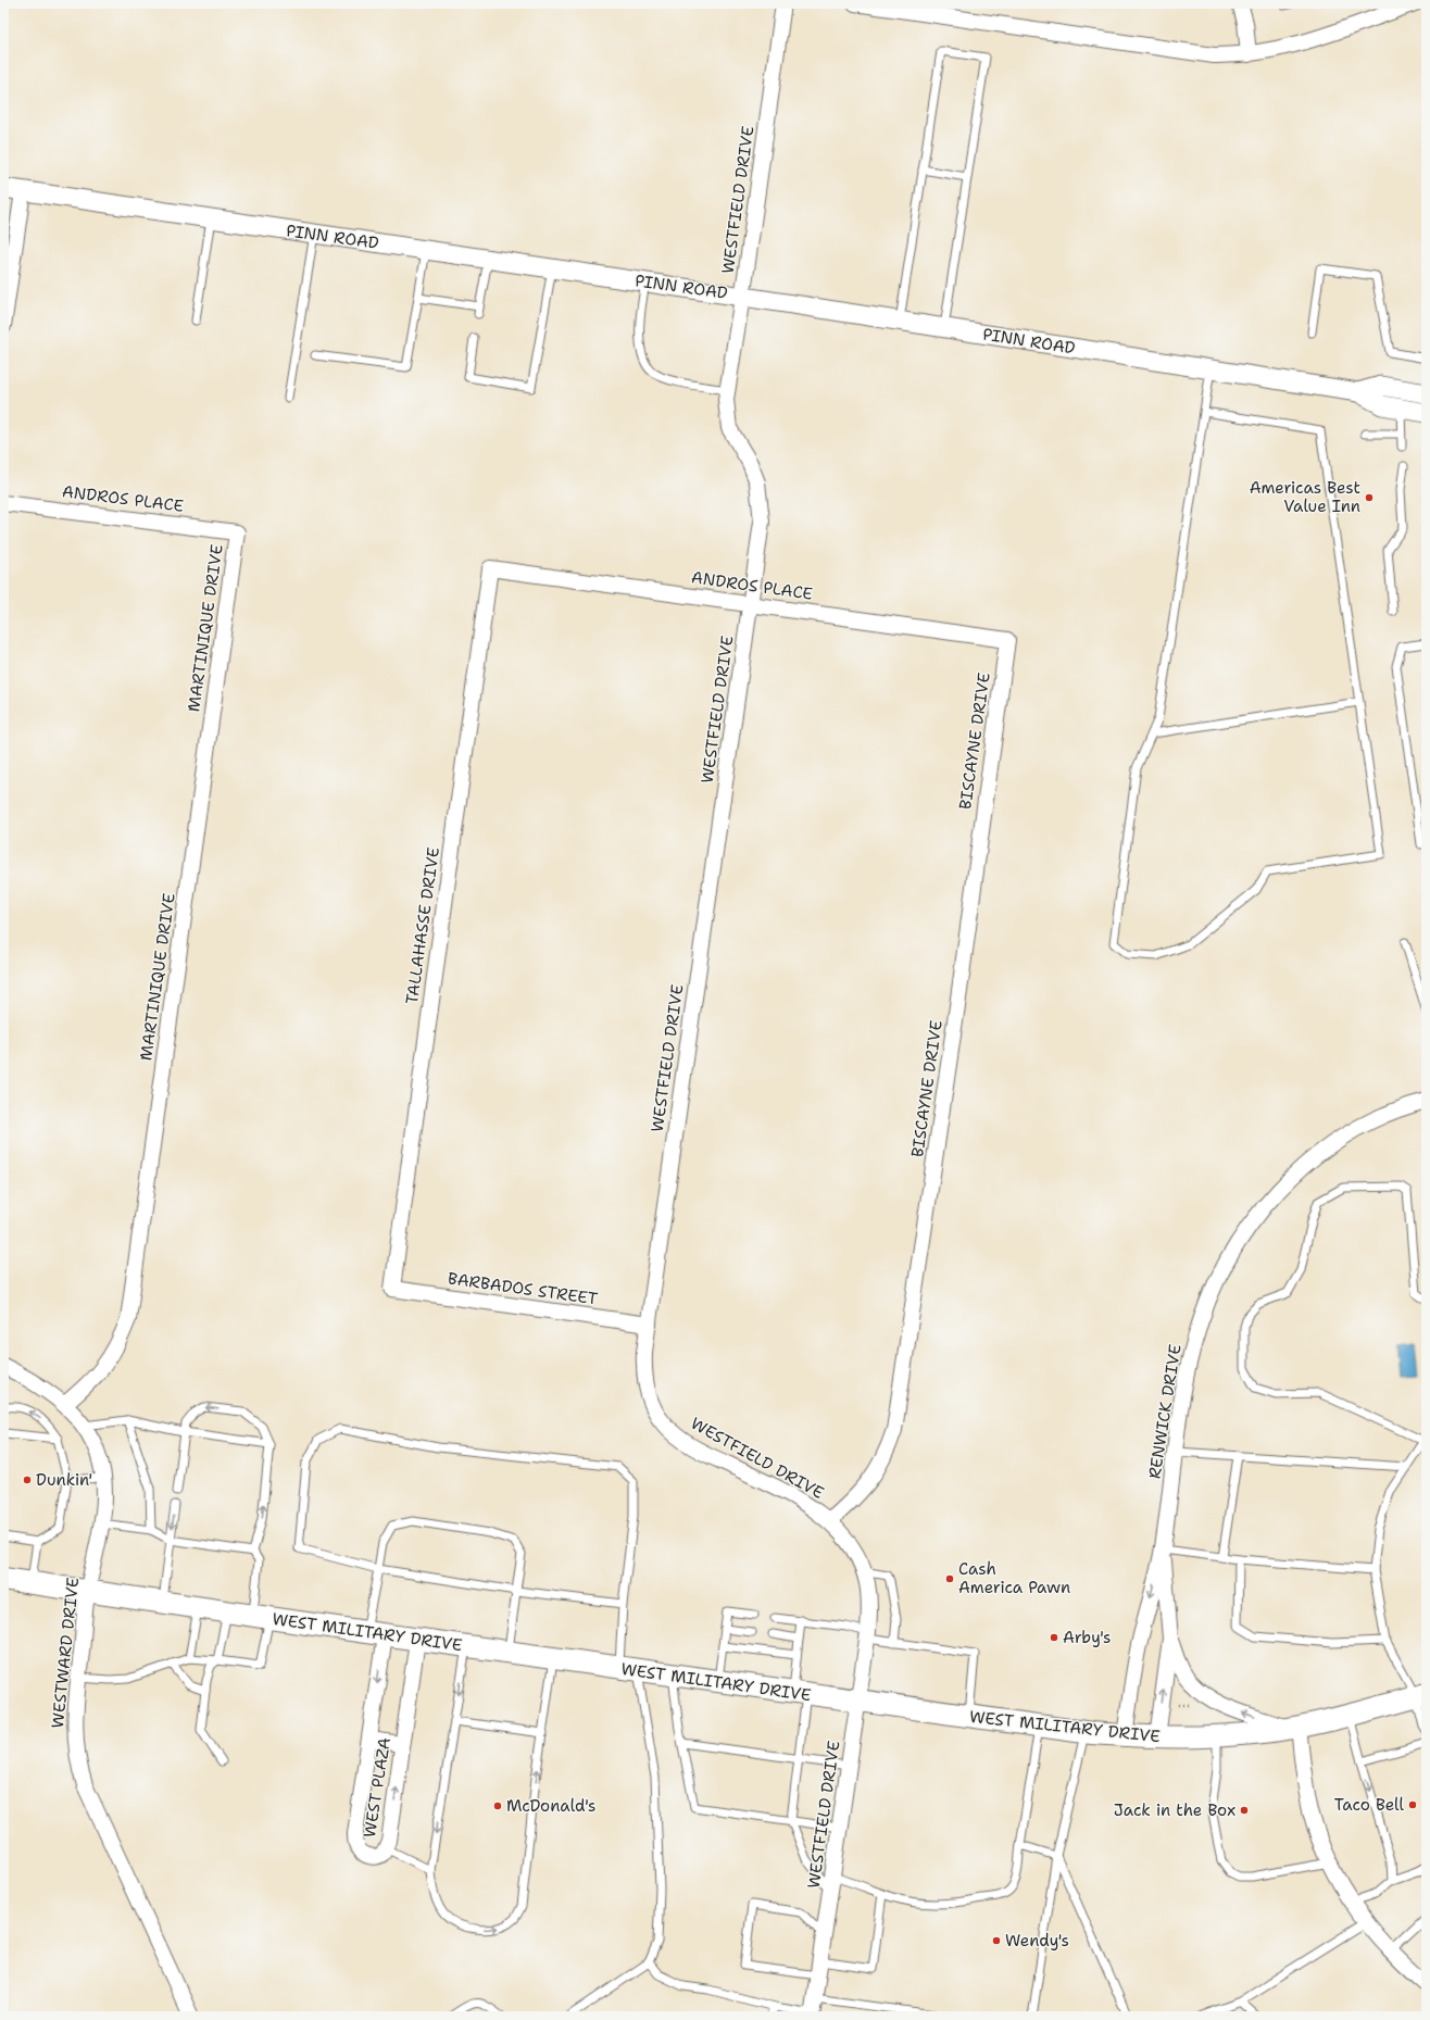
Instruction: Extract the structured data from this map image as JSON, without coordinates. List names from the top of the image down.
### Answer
{
  "streets": {
    "main road": ["WEST MILITARY DRIVE"],
    "street": [
      "WESTFIELD DRIVE",
      "PINN ROAD",
      "ANDROS PLACE",
      "MARTINIQUE DRIVE",
      "BISCAYNE DRIVE",
      "TALLAHASSE DRIVE",
      "BARBADOS STREET",
      "RENWICK DRIVE",
      "WESTWARD DRIVE",
      "WEST PLAZA"
    ]
  },
  "crossings": [
    ["WESTFIELD DRIVE", "PINN ROAD"],
    ["WESTFIELD DRIVE", "ANDROS PLACE"],
    ["WESTFIELD DRIVE", "BISCAYNE DRIVE"],
    ["WESTFIELD DRIVE", "BARBADOS STREET"],
    ["WESTFIELD DRIVE", "WEST MILITARY DRIVE"],
    ["ANDROS PLACE", "MARTINIQUE DRIVE"],
    ["ANDROS PLACE", "BISCAYNE DRIVE"],
    ["ANDROS PLACE", "TALLAHASSE DRIVE"],
    ["MARTINIQUE DRIVE", "WESTWARD DRIVE"],
    ["TALLAHASSE DRIVE", "BARBADOS STREET"],
    ["RENWICK DRIVE", "WEST MILITARY DRIVE"],
    ["WEST MILITARY DRIVE", "WESTWARD DRIVE"],
    ["WEST MILITARY DRIVE", "WEST PLAZA"]
  ],
  "places": [
    "Americas Best Value Inn",
    "Dunkin'",
    "Cash America Pawn",
    "Arby's",
    "Taco Bell",
    "McDonald's",
    "Jack in the Box",
    "Wendy's"
  ]
}
